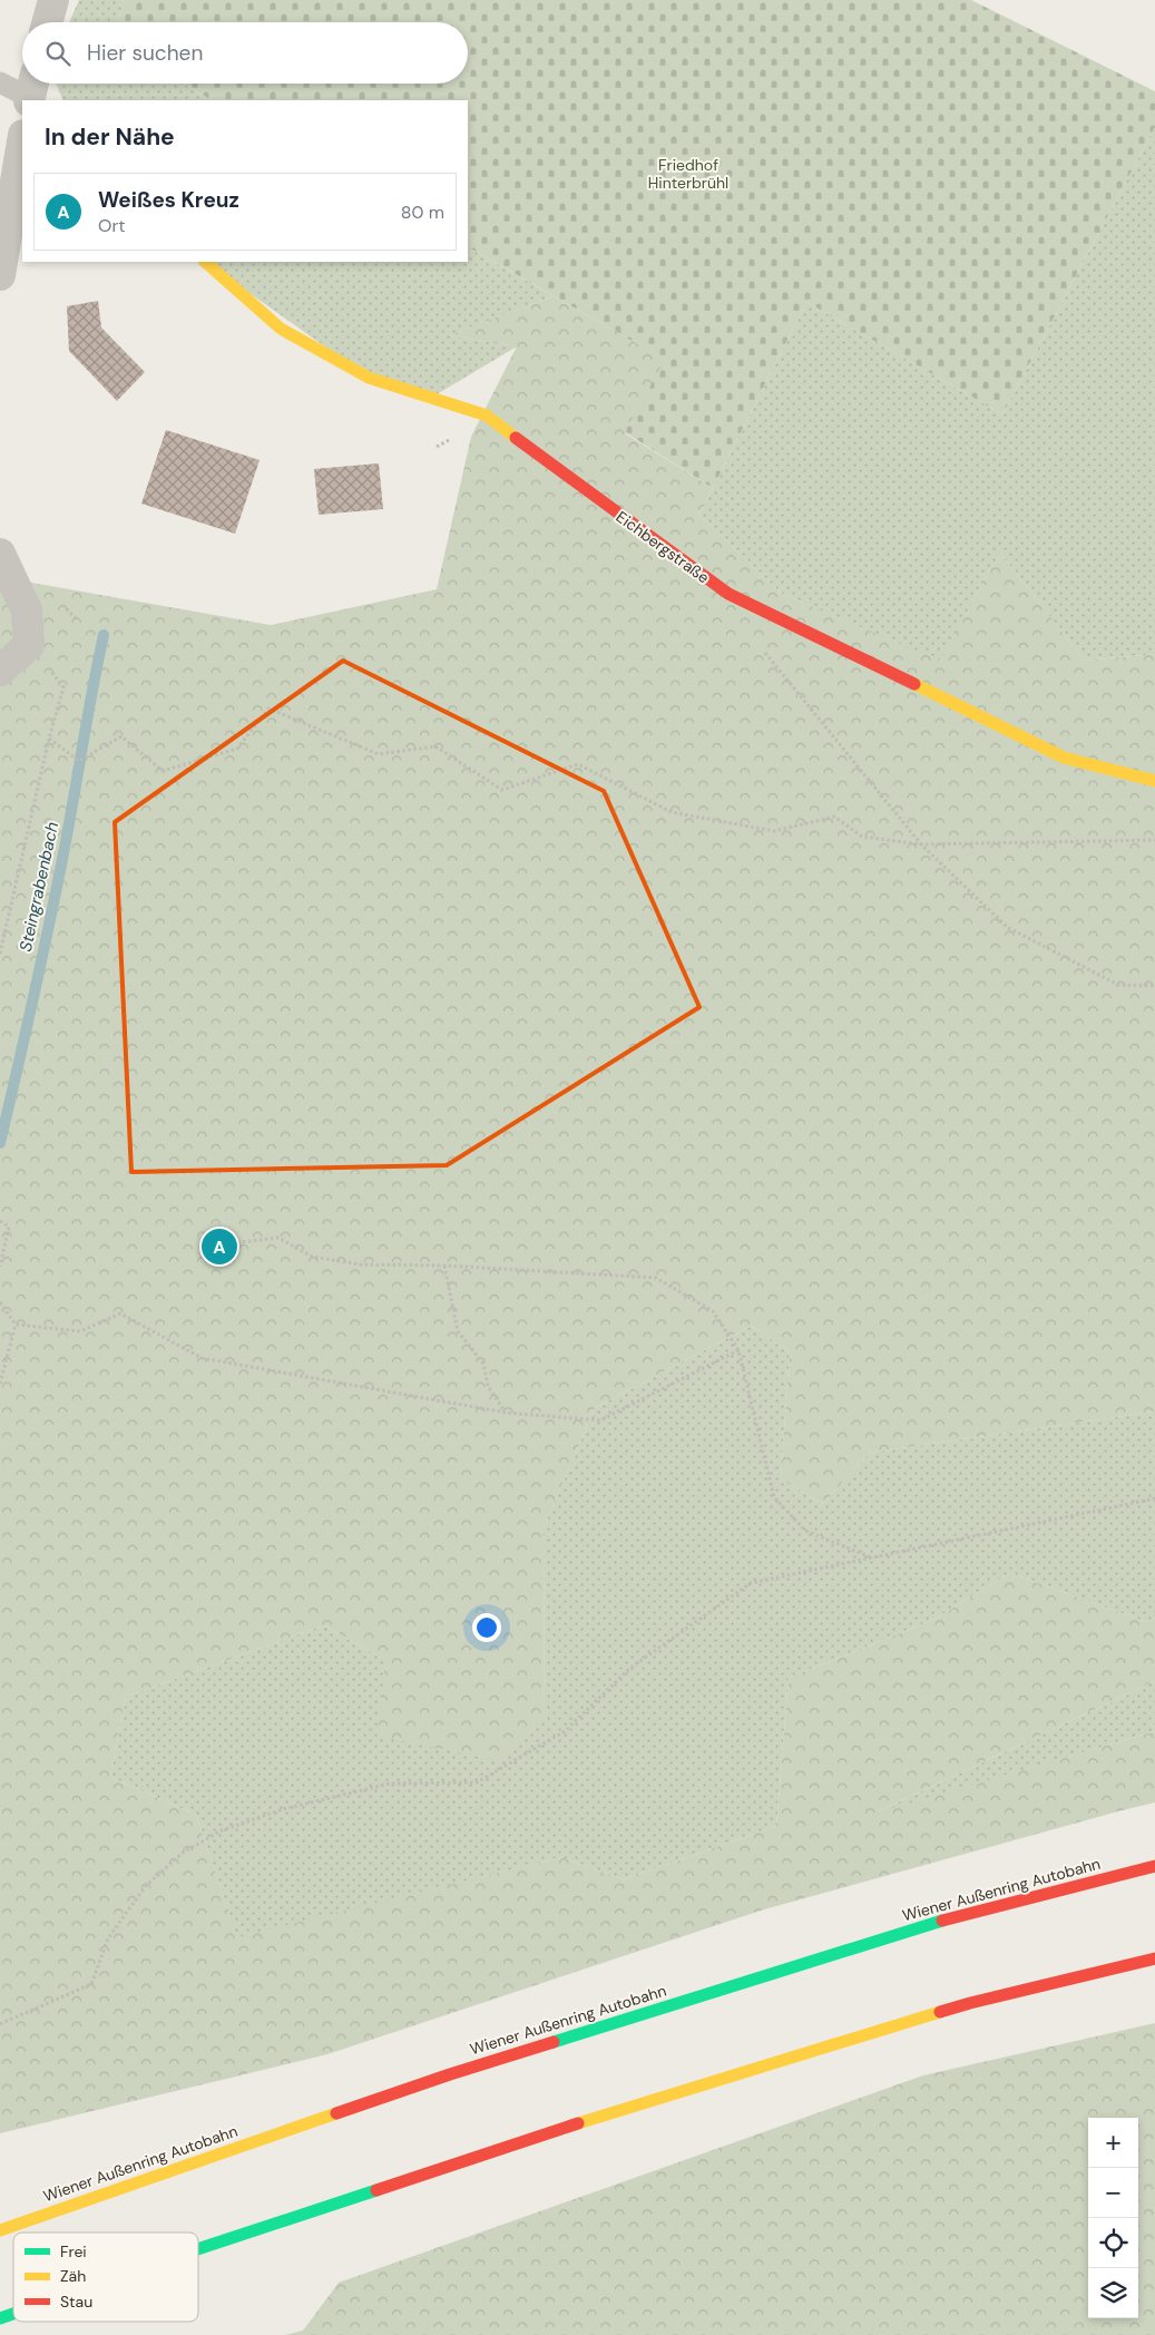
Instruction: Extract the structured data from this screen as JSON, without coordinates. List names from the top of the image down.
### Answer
{
  "streets": {
    "main road": ["Eichbergstraße", "Wiener Außenring Autobahn"]
  },
  "water": ["Steingrabenbach"],
  "parks": ["Friedhof Hinterbrühl"],
  "legend": ["Frei", "Zäh", "Stau"],
  "page": {
    "search": "Hier suchen",
    "heading": "In der Nähe",
    "list": [
      {
        "mark": "A",
        "name": "Weißes Kreuz",
        "note": "Ort",
        "value": "80 m"
      }
    ],
    "pins": "A",
    "map_buttons": ["+", "−"]
  }
}
